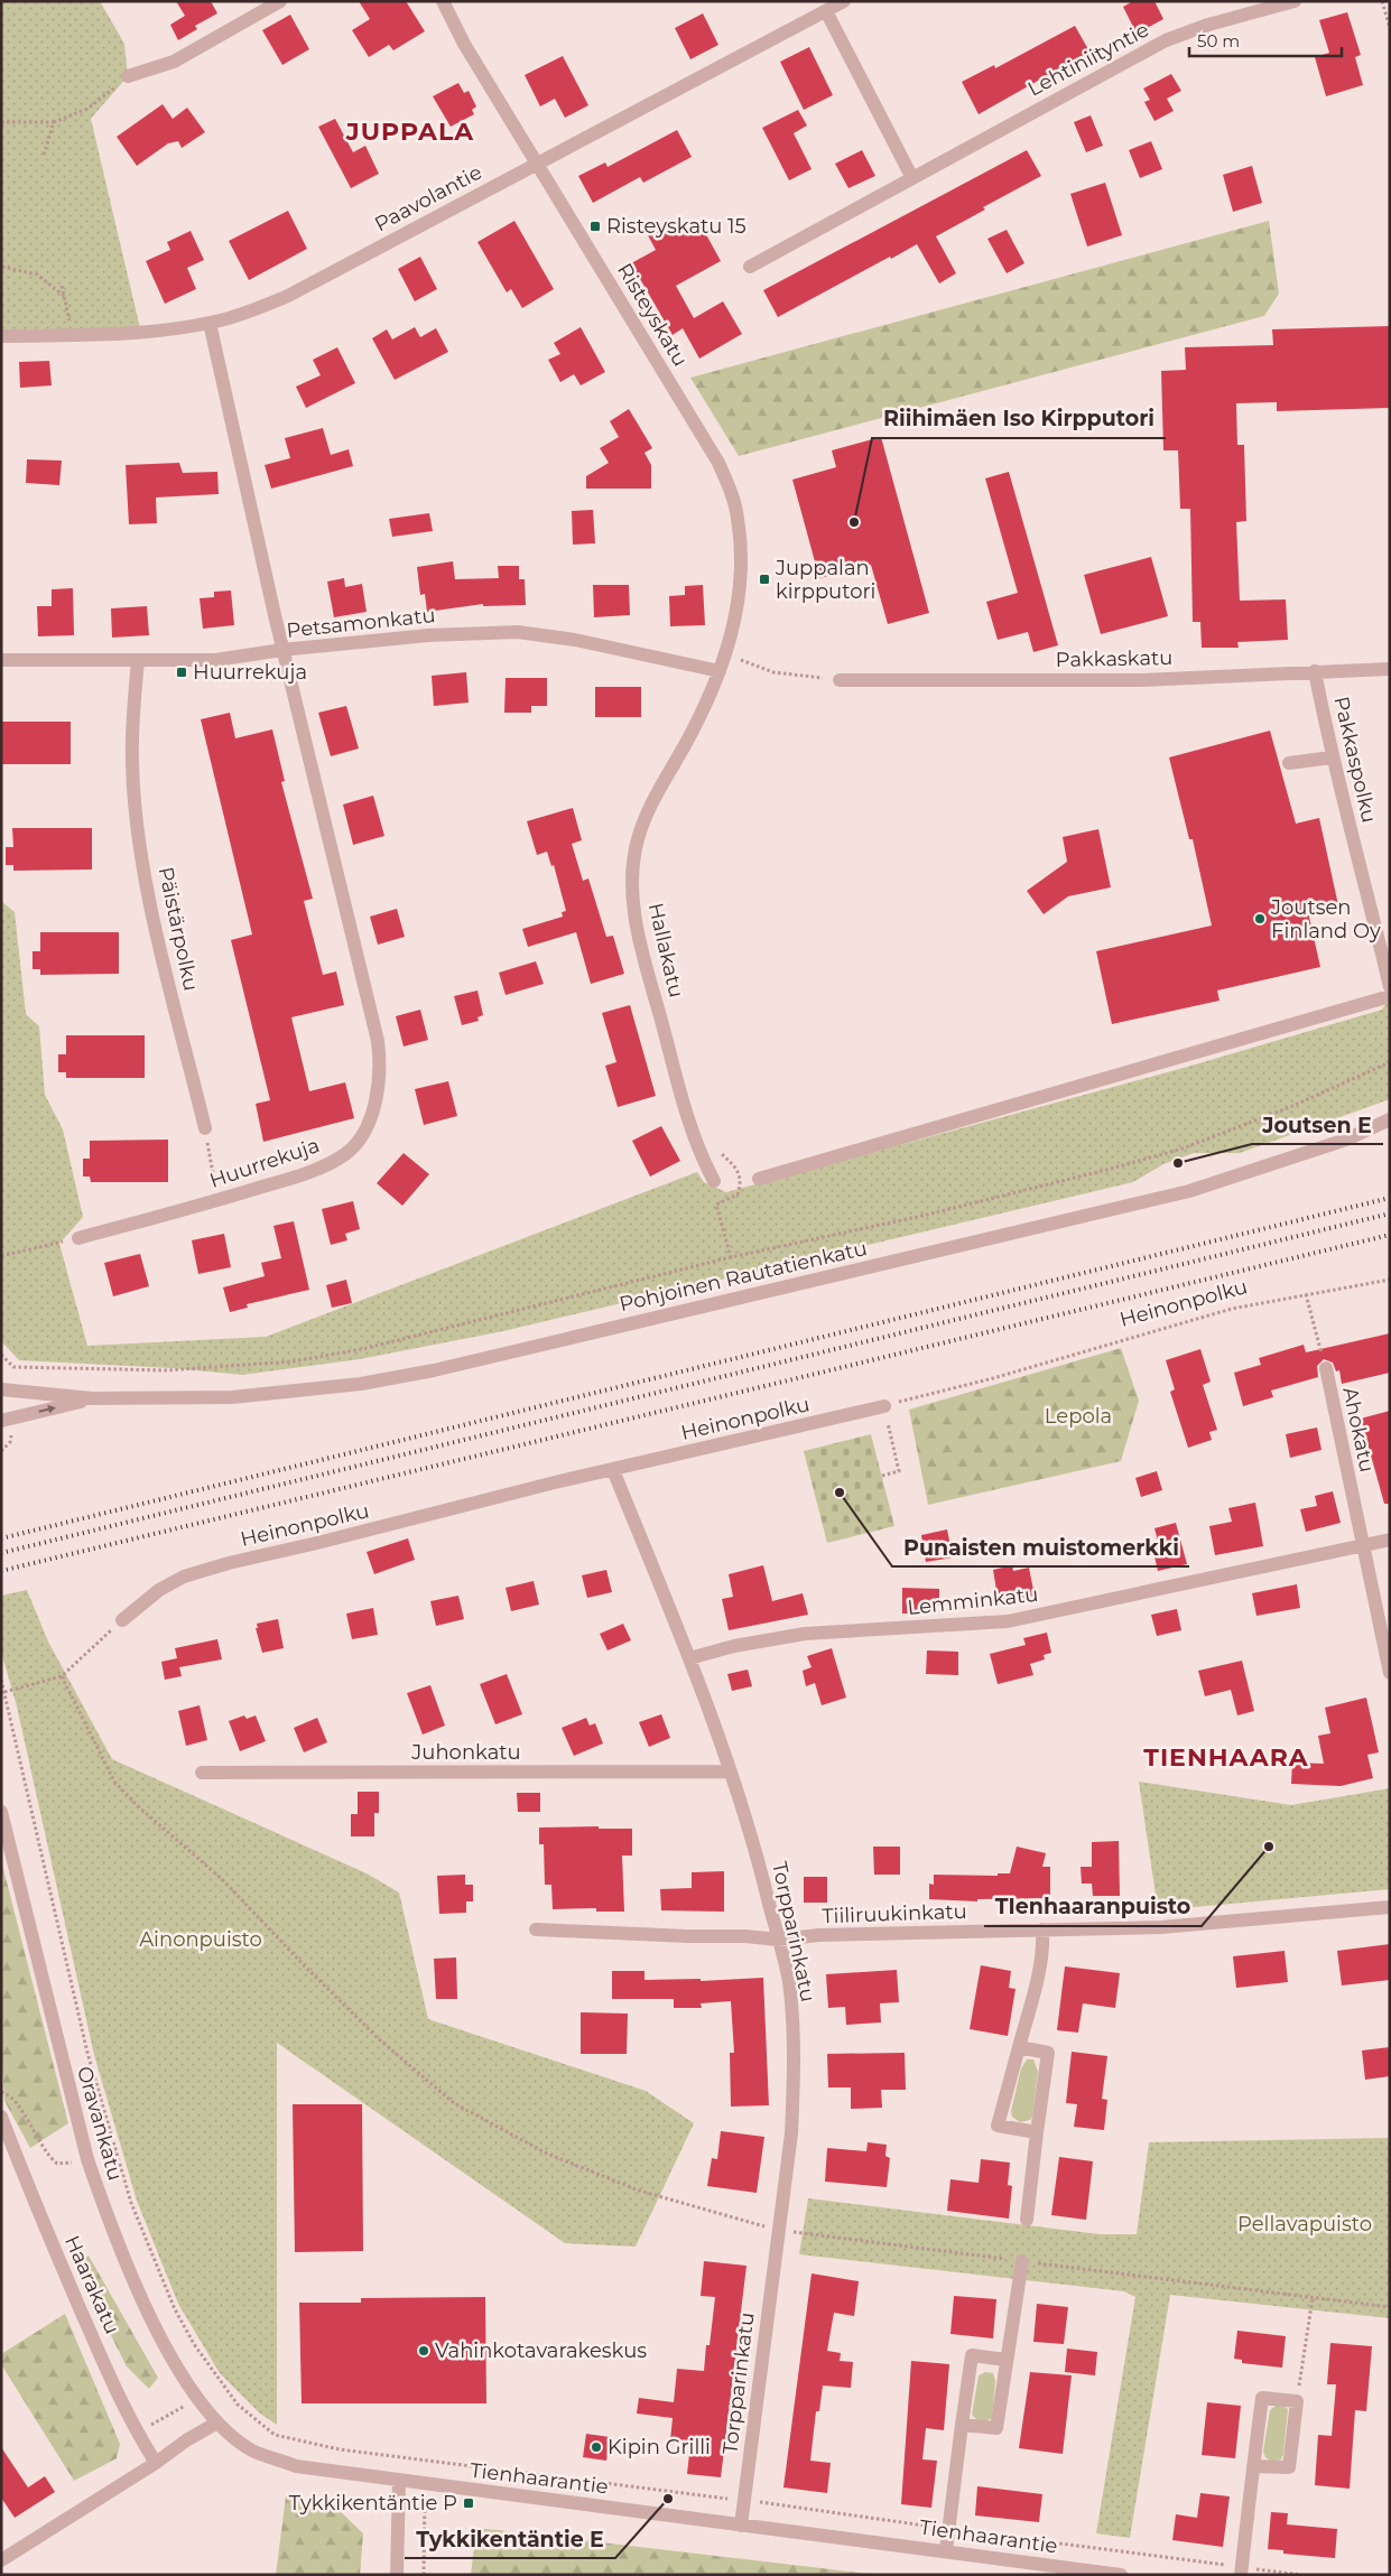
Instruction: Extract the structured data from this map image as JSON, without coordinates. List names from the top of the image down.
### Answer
{
  "streets": {
    "street": [
      "Lehtiniityntie",
      "Paavolantie",
      "Risteyskatu",
      "Petsamonkatu",
      "Pakkaskatu",
      "Pakkaspolku",
      "Päistärpolku",
      "Hallakatu",
      "Huurrekuja",
      "Pohjoinen Rautatienkatu",
      "Heinonpolku",
      "Ahokatu",
      "Lemminkatu",
      "Juhonkatu",
      "Tiiliruukinkatu",
      "Torpparinkatu",
      "Oravankatu",
      "Haarakatu",
      "Tienhaarantie"
    ]
  },
  "crossings": [
    ["Paavolantie", "Risteyskatu"],
    ["Paavolantie", "Huurrekuja"],
    ["Risteyskatu", "Petsamonkatu"],
    ["Risteyskatu", "Hallakatu"],
    ["Petsamonkatu", "Päistärpolku"],
    ["Petsamonkatu", "Hallakatu"],
    ["Petsamonkatu", "Huurrekuja"],
    ["Pakkaskatu", "Pakkaspolku"],
    ["Heinonpolku", "Ahokatu"],
    ["Heinonpolku", "Torpparinkatu"],
    ["Ahokatu", "Lemminkatu"],
    ["Lemminkatu", "Torpparinkatu"],
    ["Juhonkatu", "Torpparinkatu"],
    ["Tiiliruukinkatu", "Torpparinkatu"],
    ["Torpparinkatu", "Tienhaarantie"],
    ["Oravankatu", "Tienhaarantie"]
  ],
  "districts": ["JUPPALA", "TIENHAARA"],
  "parks": ["Lepola", "Ainonpuisto", "Pellavapuisto"],
  "places": {
    "transit": [
      "Risteyskatu 15",
      "Juppalan kirpputori",
      "Huurrekuja",
      "Tykkikentäntie P"
    ],
    "other": [
      "Riihimäen Iso Kirpputori",
      "Joutsen Finland Oy",
      "Joutsen E",
      "Punaisten muistomerkki",
      "TIenhaaranpuisto",
      "Vahinkotavarakeskus",
      "Kipin Grilli",
      "Tykkikentäntie E"
    ]
  },
  "scale_bar": "50 m"
}
